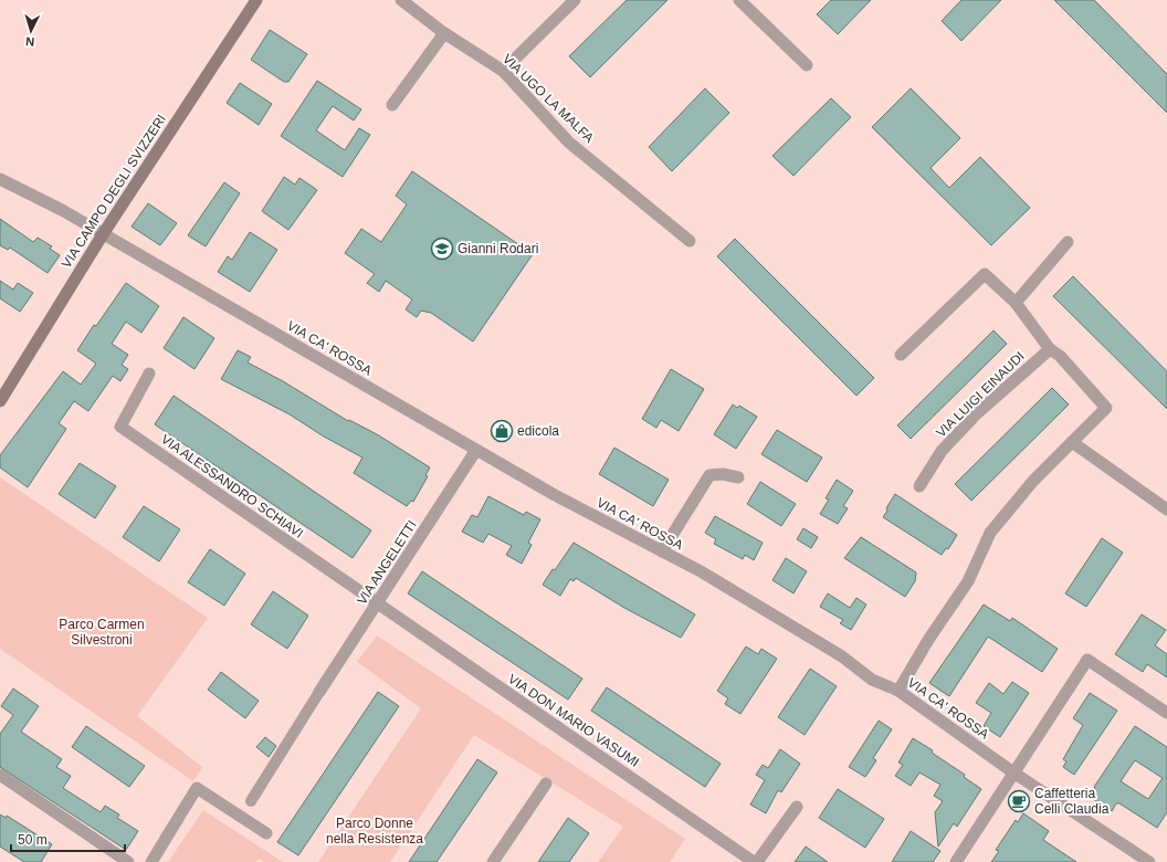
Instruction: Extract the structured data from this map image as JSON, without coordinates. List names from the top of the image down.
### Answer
{
  "streets": {
    "main road": ["VIA CAMPO DEGLI SVIZZERI"],
    "street": [
      "VIA UGO LA MALFA",
      "VIA CA' ROSSA",
      "VIA LUIGI EINAUDI",
      "VIA ALESSANDRO SCHIAVI",
      "VIA ANGELETTI",
      "VIA DON MARIO VASUMI"
    ]
  },
  "crossings": [
    ["VIA CAMPO DEGLI SVIZZERI", "VIA CA' ROSSA"],
    ["VIA CA' ROSSA", "VIA ANGELETTI"],
    ["VIA ALESSANDRO SCHIAVI", "VIA ANGELETTI"],
    ["VIA ALESSANDRO SCHIAVI", "VIA DON MARIO VASUMI"],
    ["VIA ANGELETTI", "VIA DON MARIO VASUMI"]
  ],
  "parks": ["Parco Carmen Silvestroni", "Parco Donne nella Resistenza"],
  "places": {
    "school or university": ["Gianni Rodari"],
    "shop": ["edicola"],
    "cafe": ["Caffetteria Celli Claudia"]
  },
  "scale_bar": "50 m",
  "north": "bottom"
}
